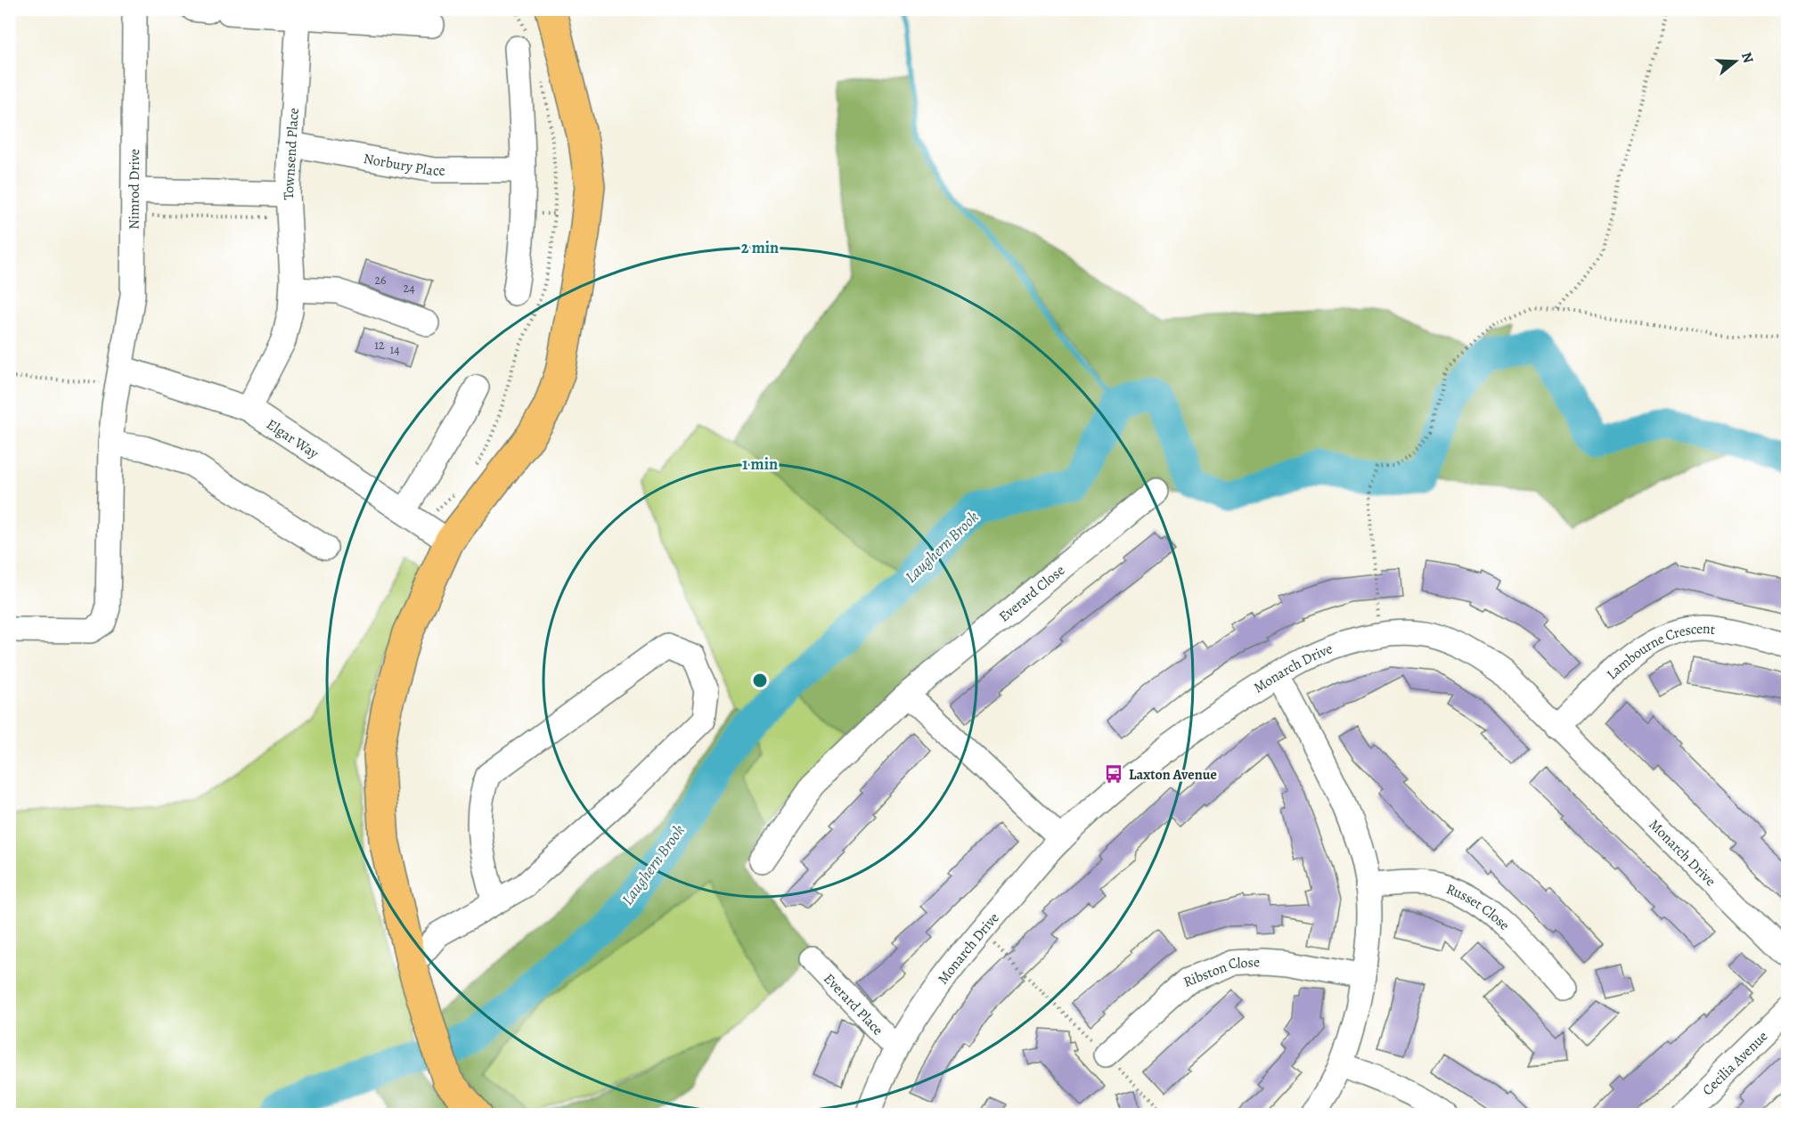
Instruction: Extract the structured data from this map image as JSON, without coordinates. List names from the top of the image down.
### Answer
{
  "streets": {
    "street": [
      "Townsend Place",
      "Norbury Place",
      "Nimrod Drive",
      "Elgar Way",
      "Everard Close",
      "Lambourne Crescent",
      "Monarch Drive",
      "Russet Close",
      "Ribston Close",
      "Everard Place",
      "Cecilia Avenue"
    ]
  },
  "crossings": [
    ["Townsend Place", "Norbury Place"],
    ["Townsend Place", "Elgar Way"],
    ["Nimrod Drive", "Elgar Way"],
    ["Lambourne Crescent", "Monarch Drive"],
    ["Monarch Drive", "Everard Place"]
  ],
  "water": ["Laughern Brook"],
  "places": {
    "bus stop": ["Laxton Avenue"]
  },
  "house_numbers": [
    "26",
    "24",
    "12",
    "14"
  ],
  "north": "right",
  "rings": ["2 min", "1 min"]
}
